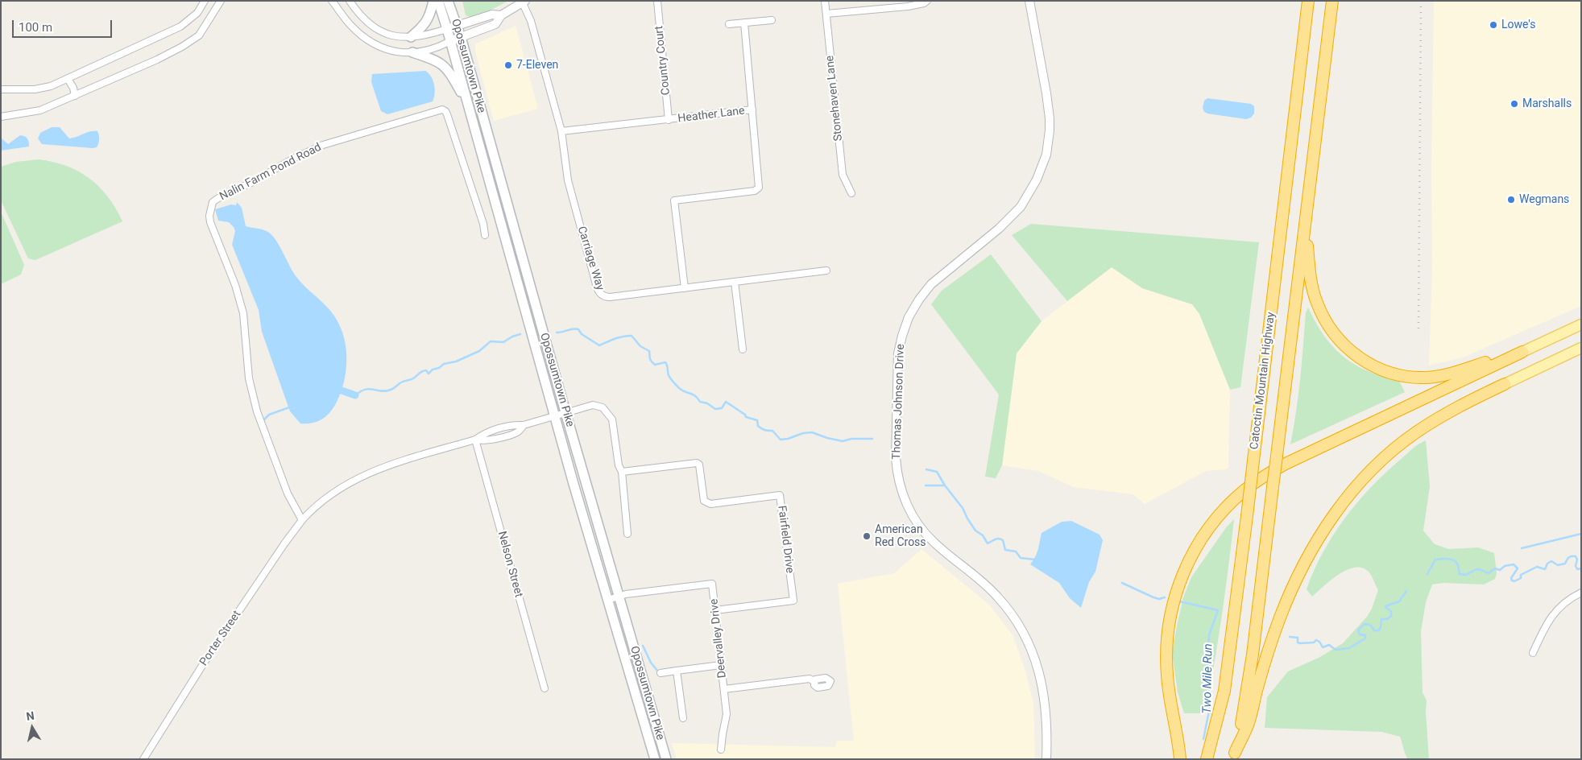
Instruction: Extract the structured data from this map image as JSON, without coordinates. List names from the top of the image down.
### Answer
{
  "streets": {
    "highway": ["Catoctin Mountain Highway"],
    "main road": ["Opossumtown Pike"],
    "street": [
      "Country Court",
      "Stonehaven Lane",
      "Heather Lane",
      "Nalin Farm Pond Road",
      "Carriage Way",
      "Thomas Johnson Drive",
      "Fairfield Drive",
      "Nelson Street",
      "Porter Street",
      "Deervalley Drive"
    ]
  },
  "crossings": [
    ["Country Court", "Heather Lane"],
    ["Opossumtown Pike", "Deervalley Drive"],
    ["Heather Lane", "Carriage Way"],
    ["Nalin Farm Pond Road", "Porter Street"],
    ["Fairfield Drive", "Deervalley Drive"]
  ],
  "water": ["Two Mile Run"],
  "places": [
    "Lowe's",
    "7-Eleven",
    "Marshalls",
    "Wegmans",
    "American Red Cross"
  ],
  "scale_bar": "100 m",
  "north": "top"
}
